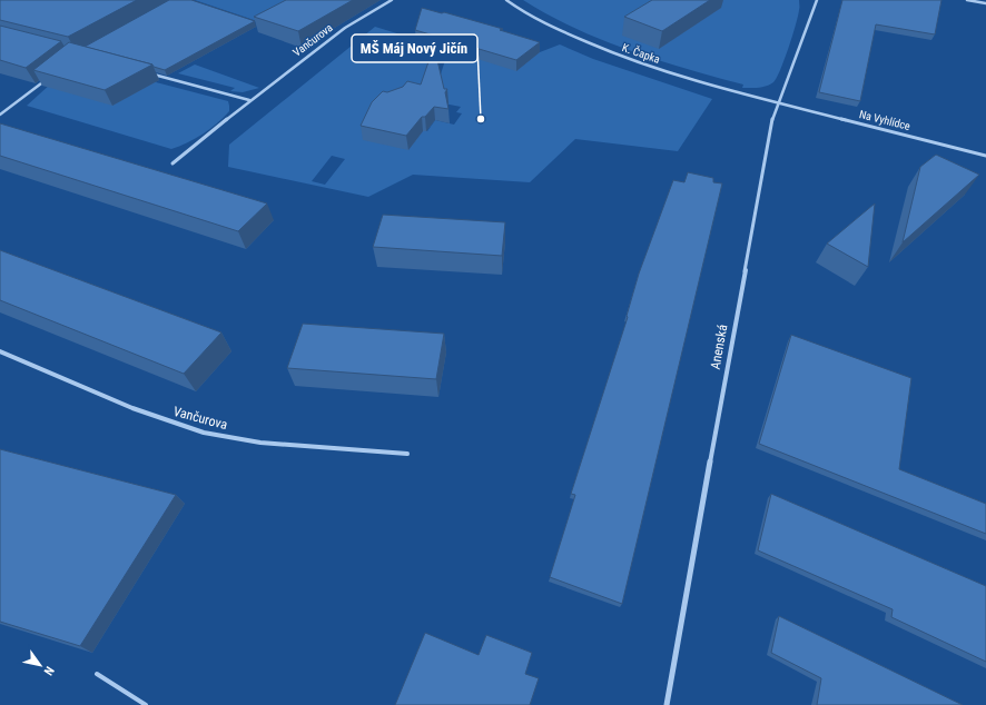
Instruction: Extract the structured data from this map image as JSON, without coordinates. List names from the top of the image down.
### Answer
{
  "streets": {
    "street": [
      "Vančurova",
      "K. Čapka",
      "Na Vyhlídce",
      "Anenská"
    ]
  },
  "crossings": [
    ["K. Čapka", "Na Vyhlídce"],
    ["K. Čapka", "Anenská"],
    ["Na Vyhlídce", "Anenská"]
  ],
  "places": ["MŠ Máj Nový Jičín"],
  "north": "bottom right"
}
